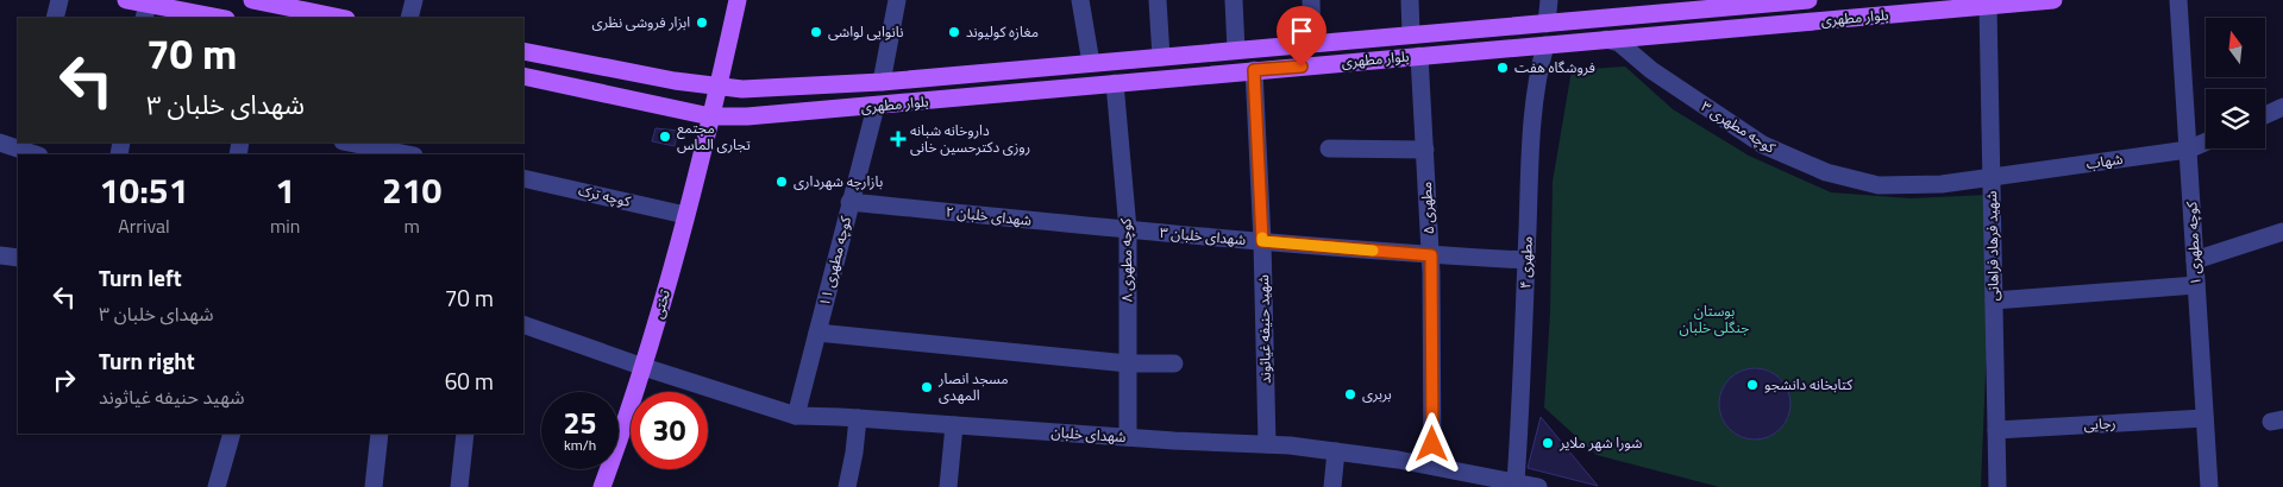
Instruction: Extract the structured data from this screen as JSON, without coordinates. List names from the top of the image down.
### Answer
{
  "streets": {
    "main road": ["بلوار مطهری", "تختی"],
    "street": [
      "کوچه مطهری ۳",
      "شهاب",
      "کوچه ترک",
      "مطهری ۵",
      "شهدای خلبان ۲",
      "شهدای خلبان ۳",
      "کوچه مطهری ۱",
      "شهید فرهاد فراهانی",
      "کوچه مطهری ۸",
      "کوچه مطهری ۱۱",
      "مطهری ۴",
      "شهید حنیفه غیاثوند",
      "رجایی",
      "شهدای خلبان"
    ]
  },
  "crossings": [
    ["بلوار مطهری", "کوچه مطهری ۳"],
    ["بلوار مطهری", "مطهری ۵"],
    ["بلوار مطهری", "شهید فرهاد فراهانی"],
    ["بلوار مطهری", "کوچه مطهری ۸"],
    ["بلوار مطهری", "کوچه مطهری ۱۱"],
    ["بلوار مطهری", "مطهری ۴"],
    ["بلوار مطهری", "تختی"],
    ["بلوار مطهری", "شهید حنیفه غیاثوند"],
    ["کوچه مطهری ۳", "شهاب"],
    ["کوچه مطهری ۳", "شهید فرهاد فراهانی"],
    ["شهاب", "کوچه مطهری ۱"],
    ["شهاب", "شهید فرهاد فراهانی"],
    ["کوچه ترک", "تختی"],
    ["مطهری ۵", "شهدای خلبان ۳"],
    ["مطهری ۵", "شهدای خلبان"],
    ["شهدای خلبان ۲", "شهدای خلبان ۳"],
    ["شهدای خلبان ۲", "کوچه مطهری ۸"],
    ["شهدای خلبان ۲", "کوچه مطهری ۱۱"],
    ["شهدای خلبان ۳", "کوچه مطهری ۸"],
    ["شهدای خلبان ۳", "مطهری ۴"],
    ["شهدای خلبان ۳", "شهید حنیفه غیاثوند"],
    ["کوچه مطهری ۱", "رجایی"],
    ["شهید فرهاد فراهانی", "رجایی"],
    ["کوچه مطهری ۸", "شهدای خلبان"],
    ["کوچه مطهری ۱۱", "شهدای خلبان"],
    ["مطهری ۴", "شهدای خلبان"],
    ["تختی", "شهدای خلبان"],
    ["شهید حنیفه غیاثوند", "شهدای خلبان"]
  ],
  "parks": ["بوستان جنگلی خلبان"],
  "places": {
    "other": [
      "ابزار فروشی نظری",
      "نانوایی لواشی",
      "مغازه کولیوند",
      "فروشگاه هفت",
      "مجتمع تجاری الماس",
      "بازارچه شهرداری",
      "کتابخانه دانشجو",
      "مسجد انصار المهدی",
      "بربری",
      "شورا شهر ملایر"
    ],
    "health": ["داروخانه شبانه روزی دکترحسین خانی"]
  },
  "north": "top",
  "page": {
    "turn": ["70 m", "شهدای خلبان ۳"],
    "eta": [
      "10:51",
      "Arrival",
      "1",
      "min",
      "210",
      "m"
    ],
    "list": [
      {
        "name": "Turn left",
        "note": "شهدای خلبان ۳",
        "value": "70 m"
      },
      {
        "name": "Turn right",
        "note": "شهید حنیفه غیاثوند",
        "value": "60 m"
      }
    ],
    "speed": "25 km/h",
    "limit": "30"
  }
}
